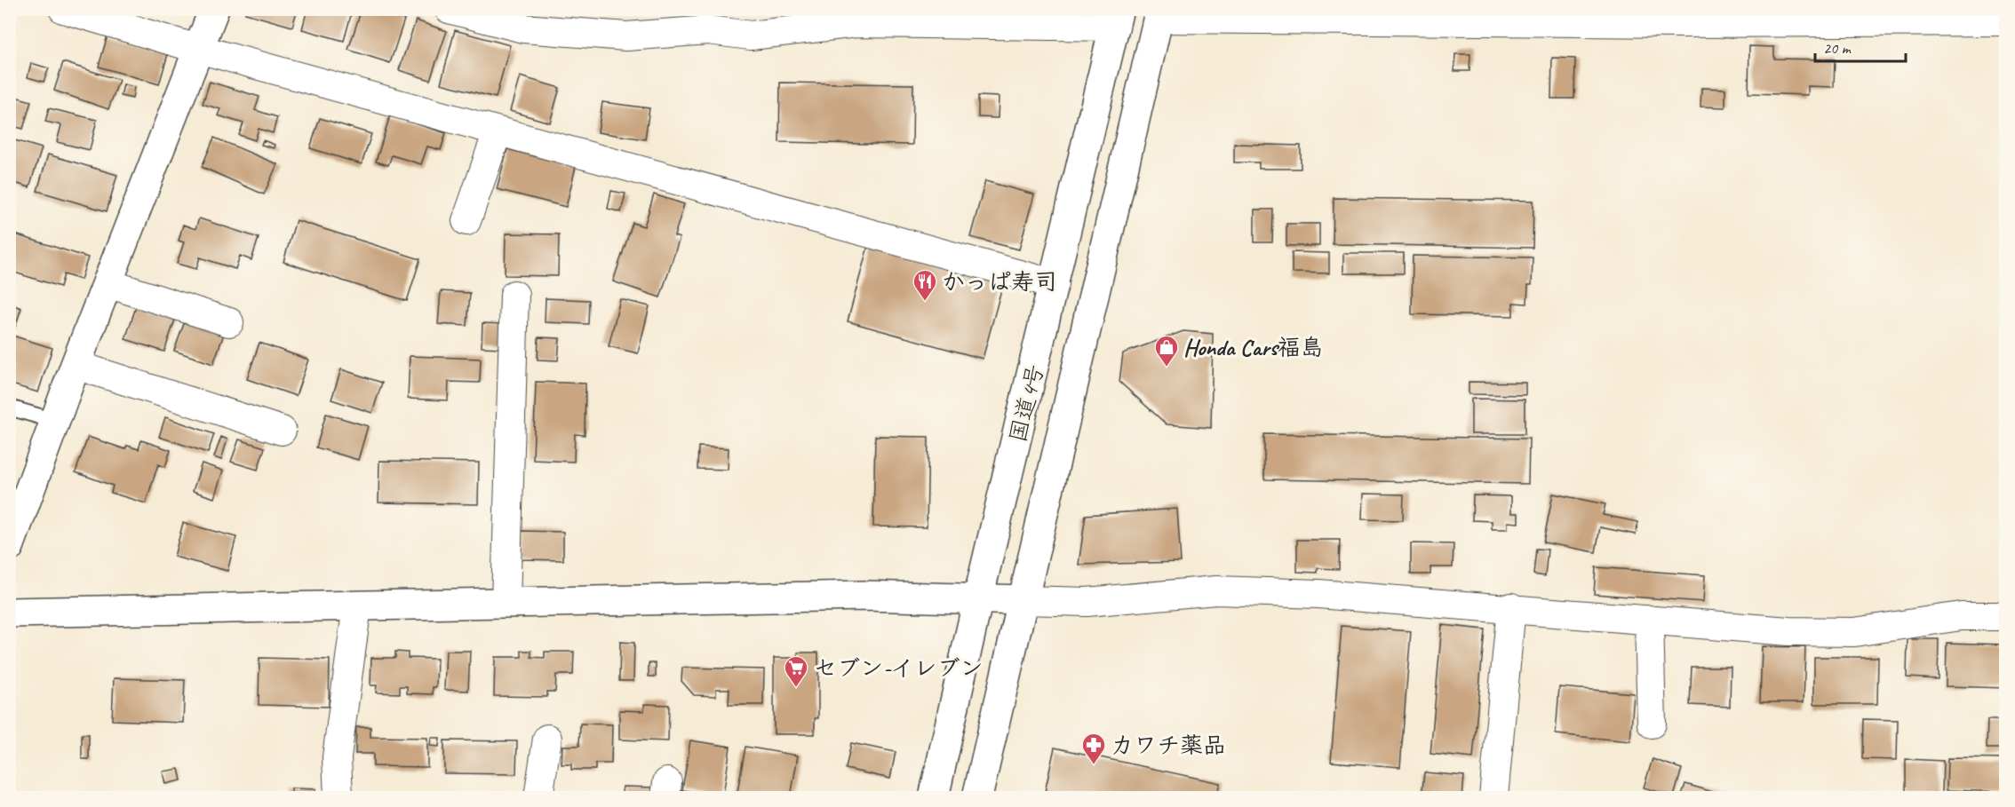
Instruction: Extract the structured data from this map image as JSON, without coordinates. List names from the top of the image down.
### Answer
{
  "streets": {
    "main road": ["国道4号"]
  },
  "places": {
    "restaurant": ["かっぱ寿司"],
    "shop": ["Honda Cars福島"],
    "supermarket": ["セブン-イレブン"],
    "pharmacy": ["カワチ薬品"]
  },
  "scale_bar": "20 m"
}
